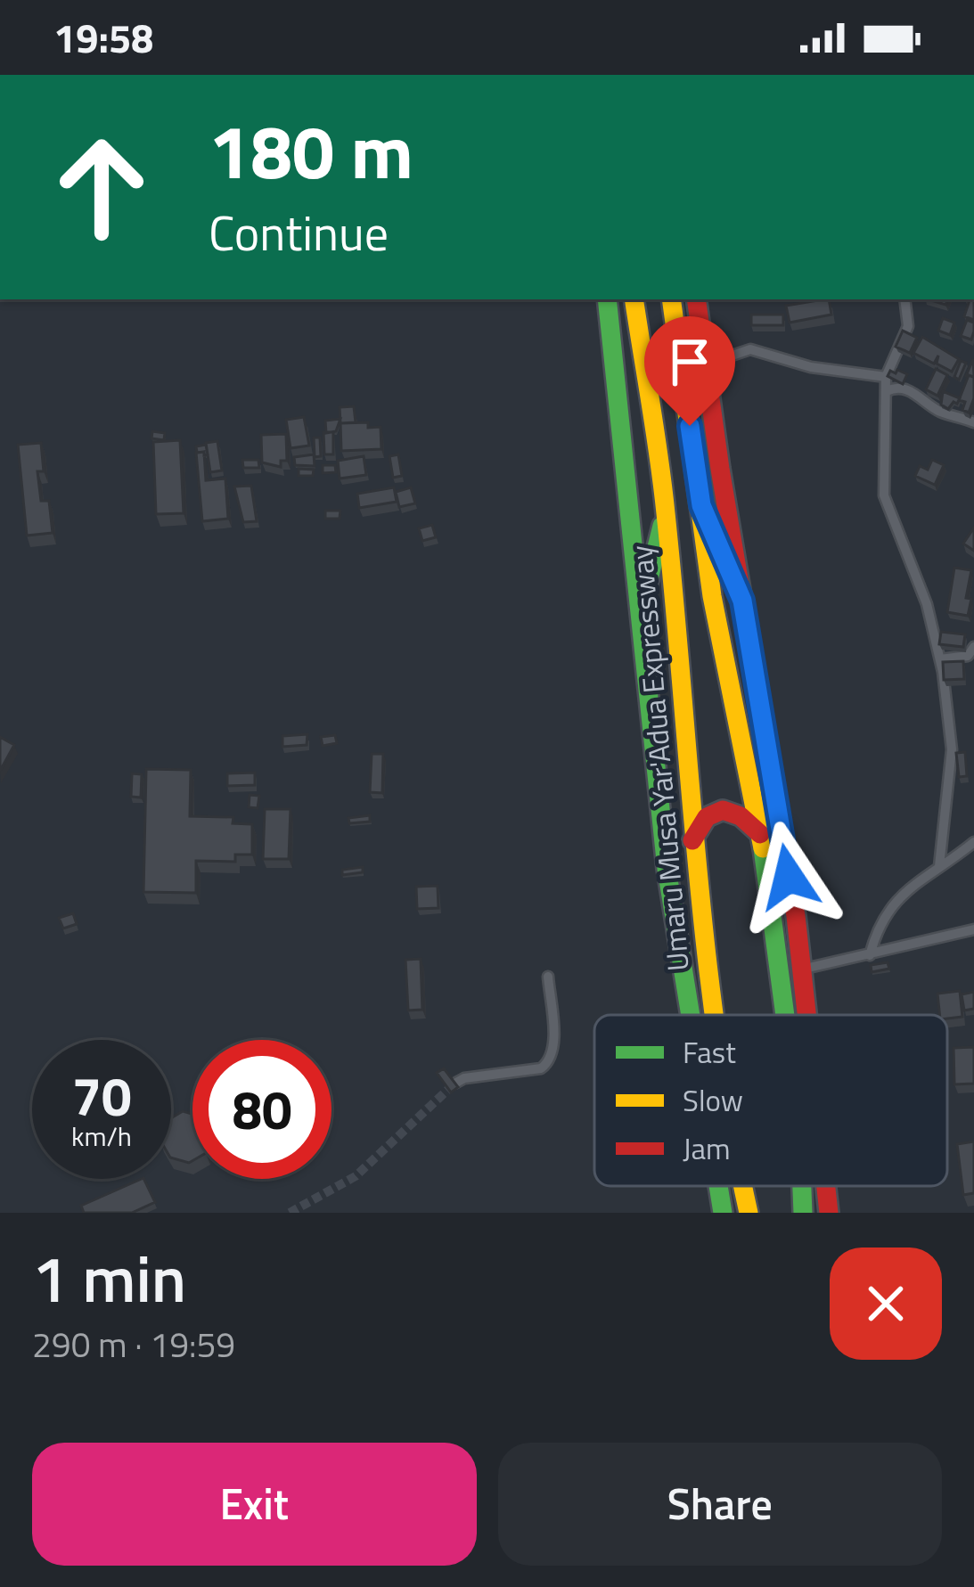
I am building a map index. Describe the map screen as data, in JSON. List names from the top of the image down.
{
  "streets": {
    "highway": ["Umaru Musa Yar'Adua Expressway"]
  },
  "legend": ["Fast", "Slow", "Jam"],
  "page": {
    "status": "19:58",
    "turn": ["180 m", "Continue"],
    "speed": "70 km/h",
    "limit": "80",
    "heading": ["1 min", "290 m · 19:59"],
    "buttons": ["Exit", "Share"]
  }
}
